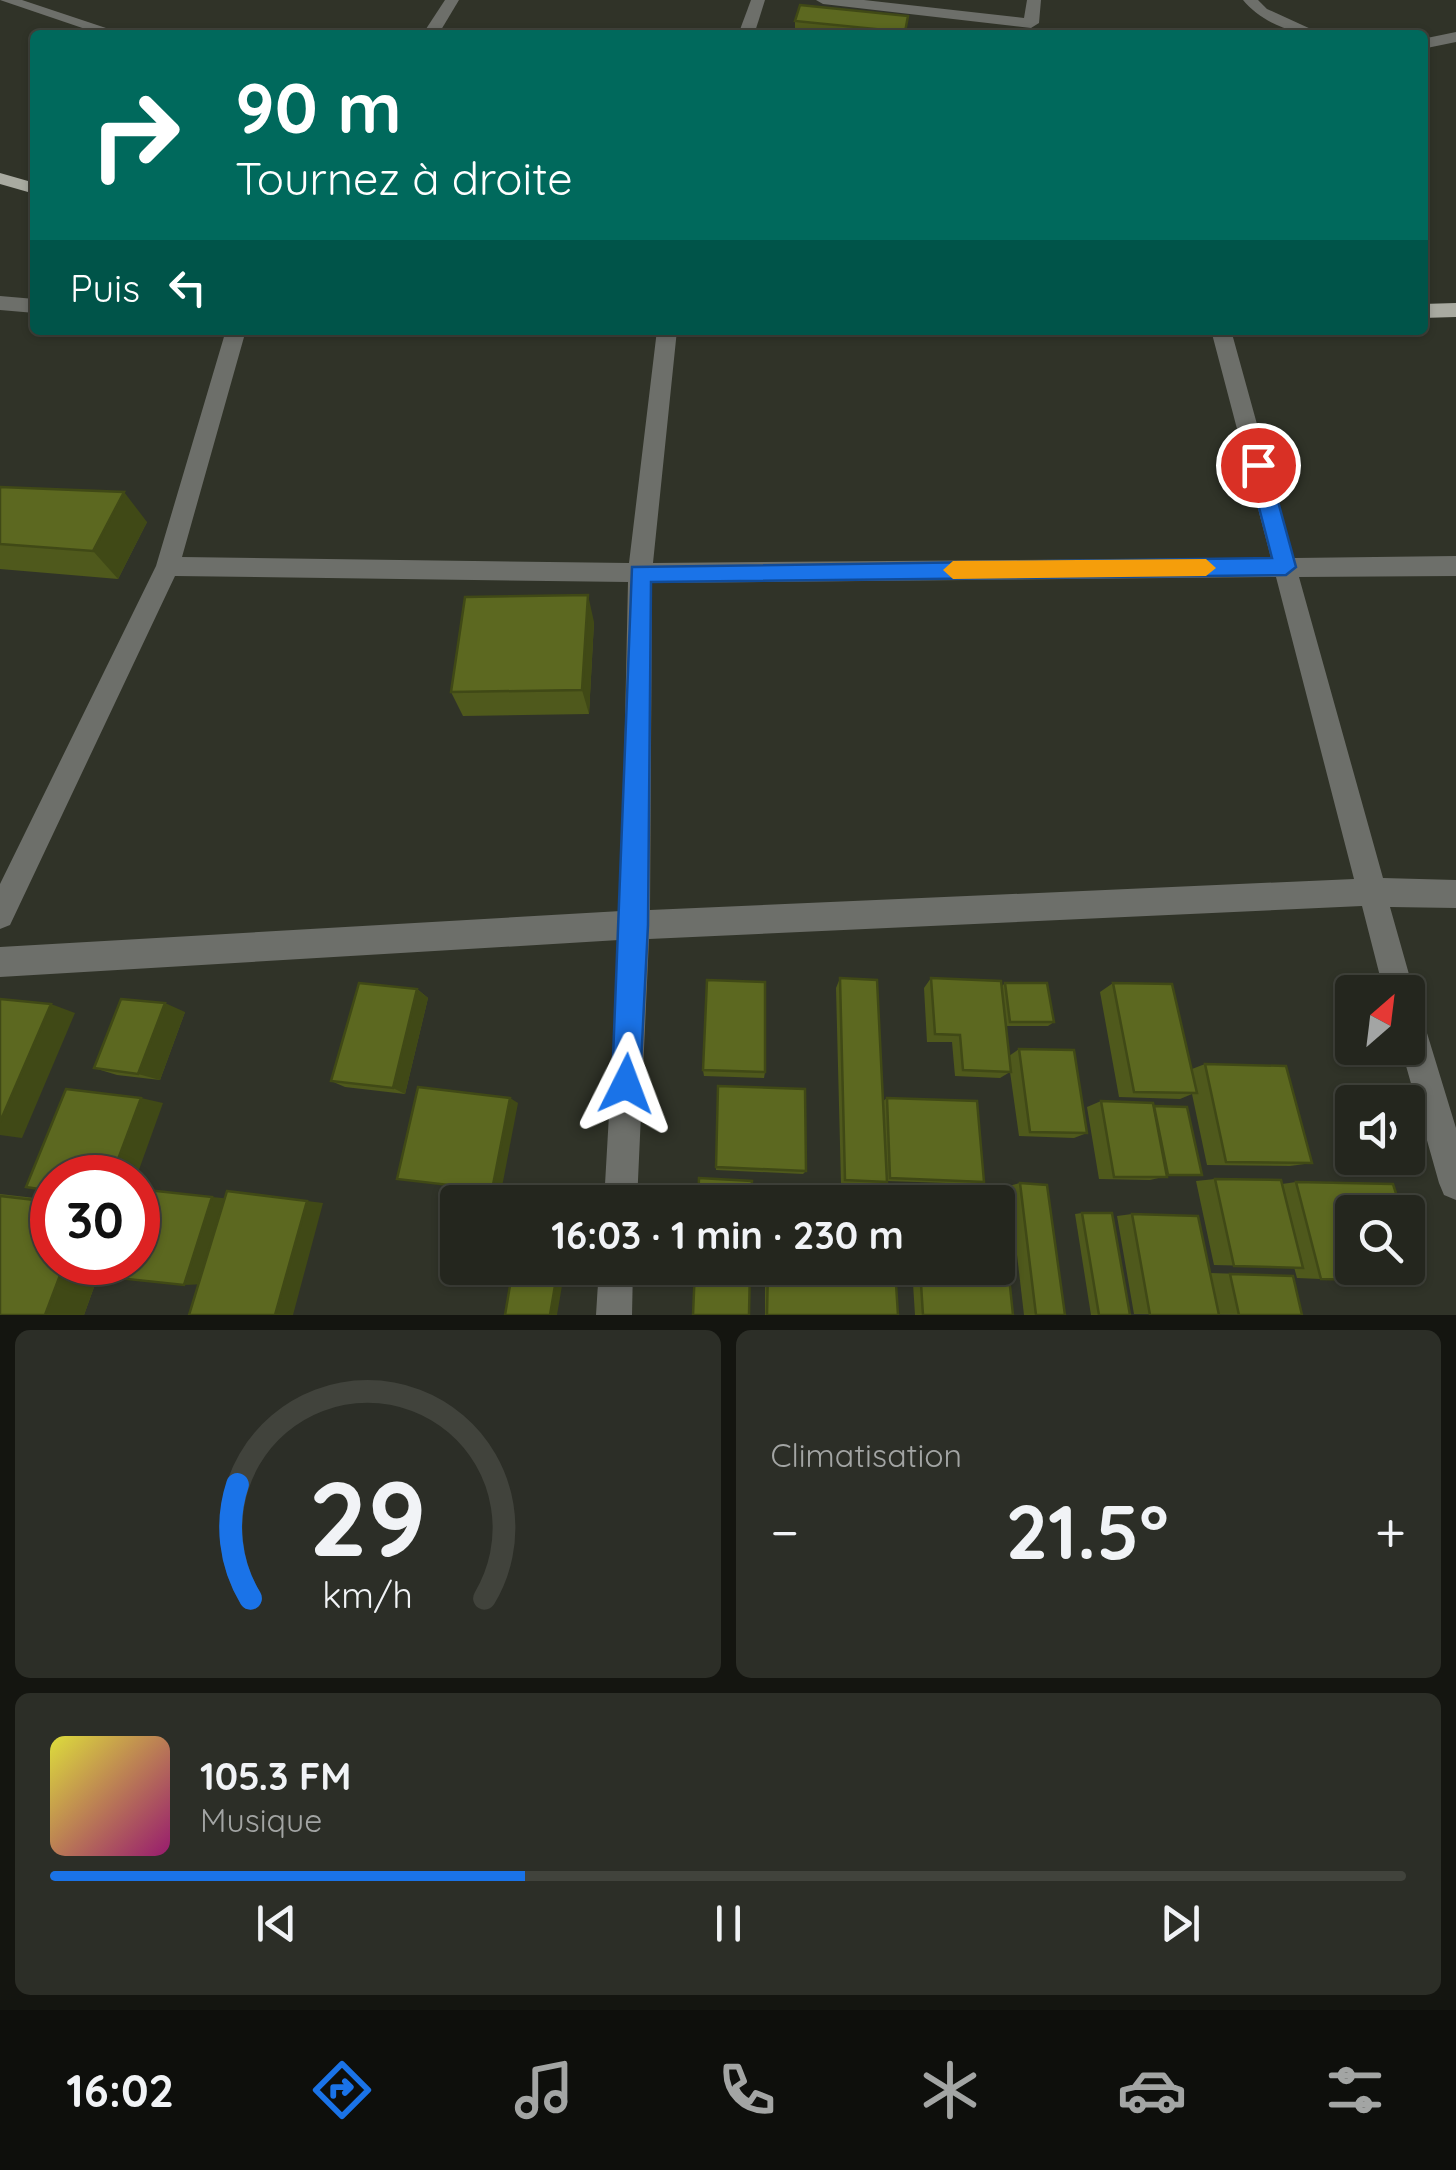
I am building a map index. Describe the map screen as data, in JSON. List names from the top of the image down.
{
  "north": "top right",
  "page": {
    "turn": ["90 m", "Tournez à droite"],
    "then": "Puis",
    "limit": "30",
    "trip": "16:03 · 1 min · 230 m",
    "tile": "Climatisation",
    "heat": ["−", "21.5°", "+"],
    "song": ["105.3 FM", "Musique"],
    "tabs": "16:02",
    "gauge": ["29", "km/h"]
  }
}
